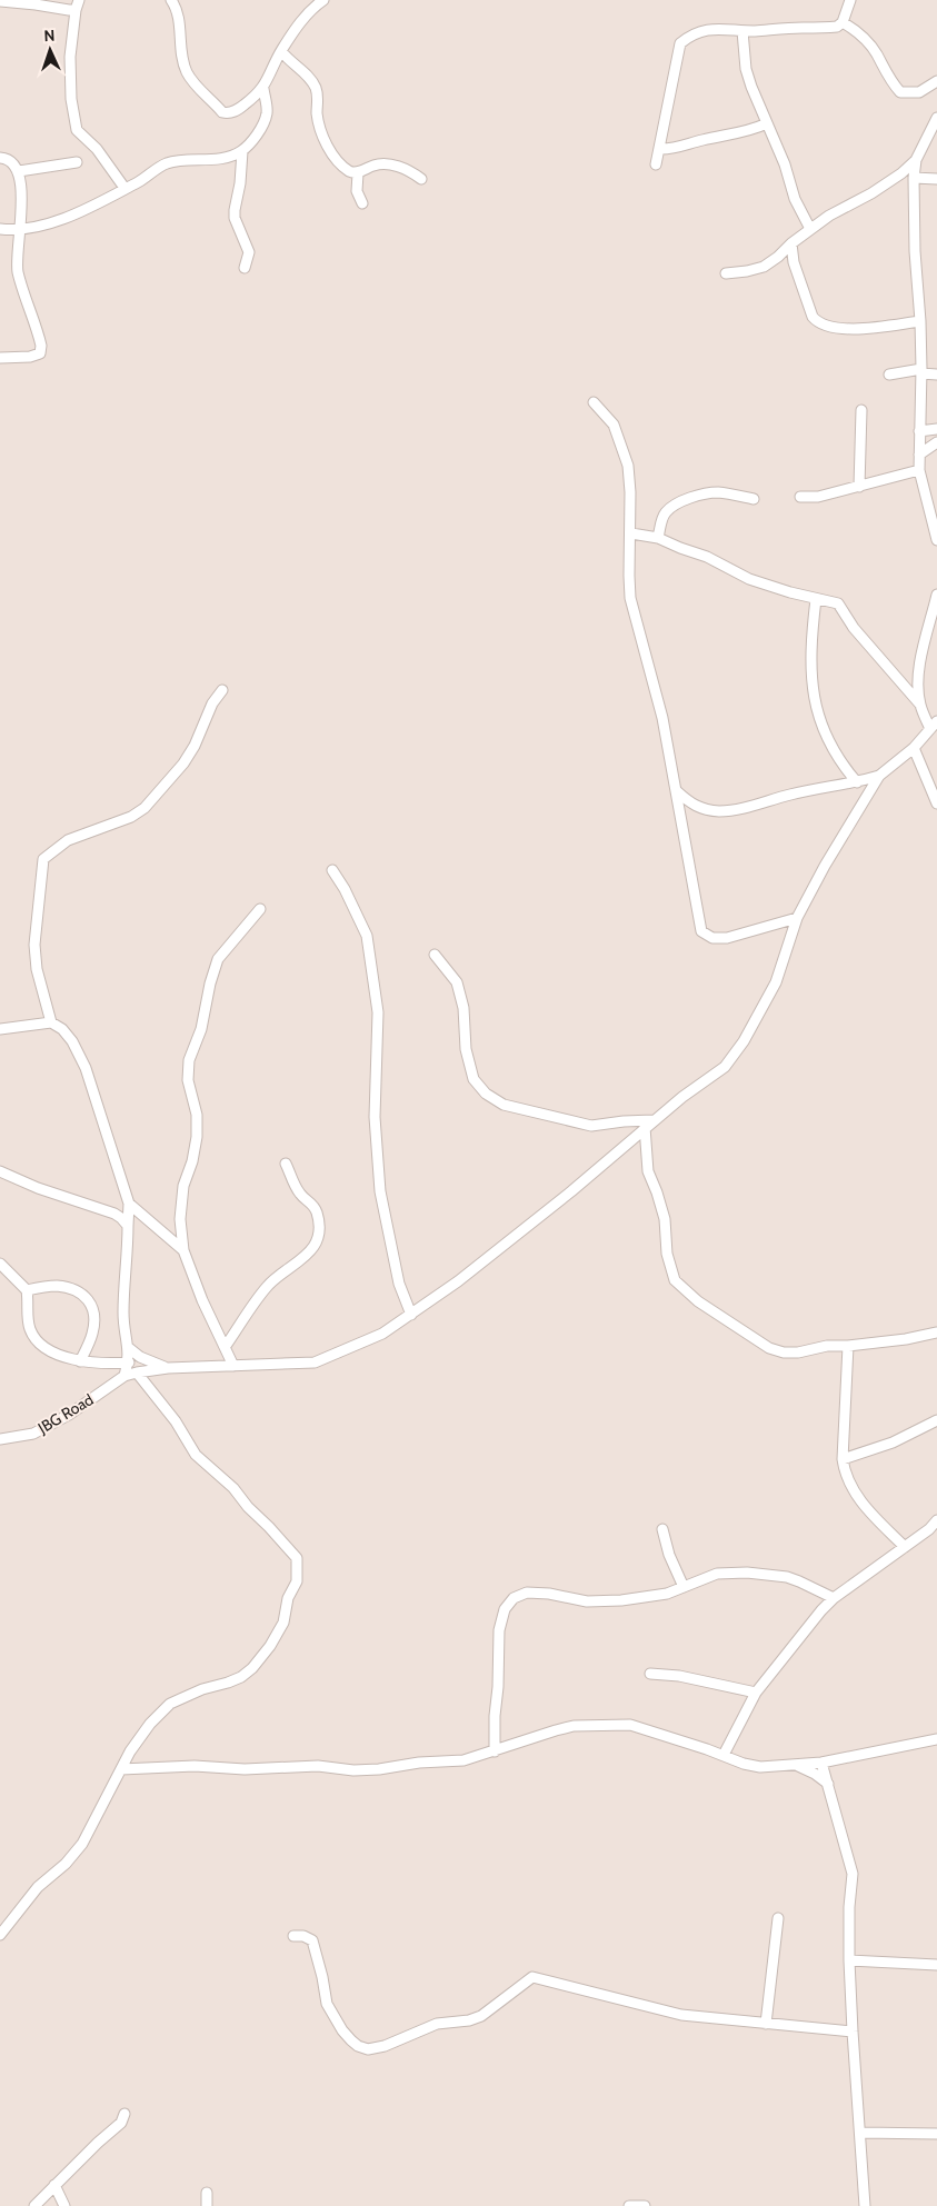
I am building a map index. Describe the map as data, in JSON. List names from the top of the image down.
{
  "streets": {
    "street": ["JBG Road"]
  },
  "north": "top"
}
